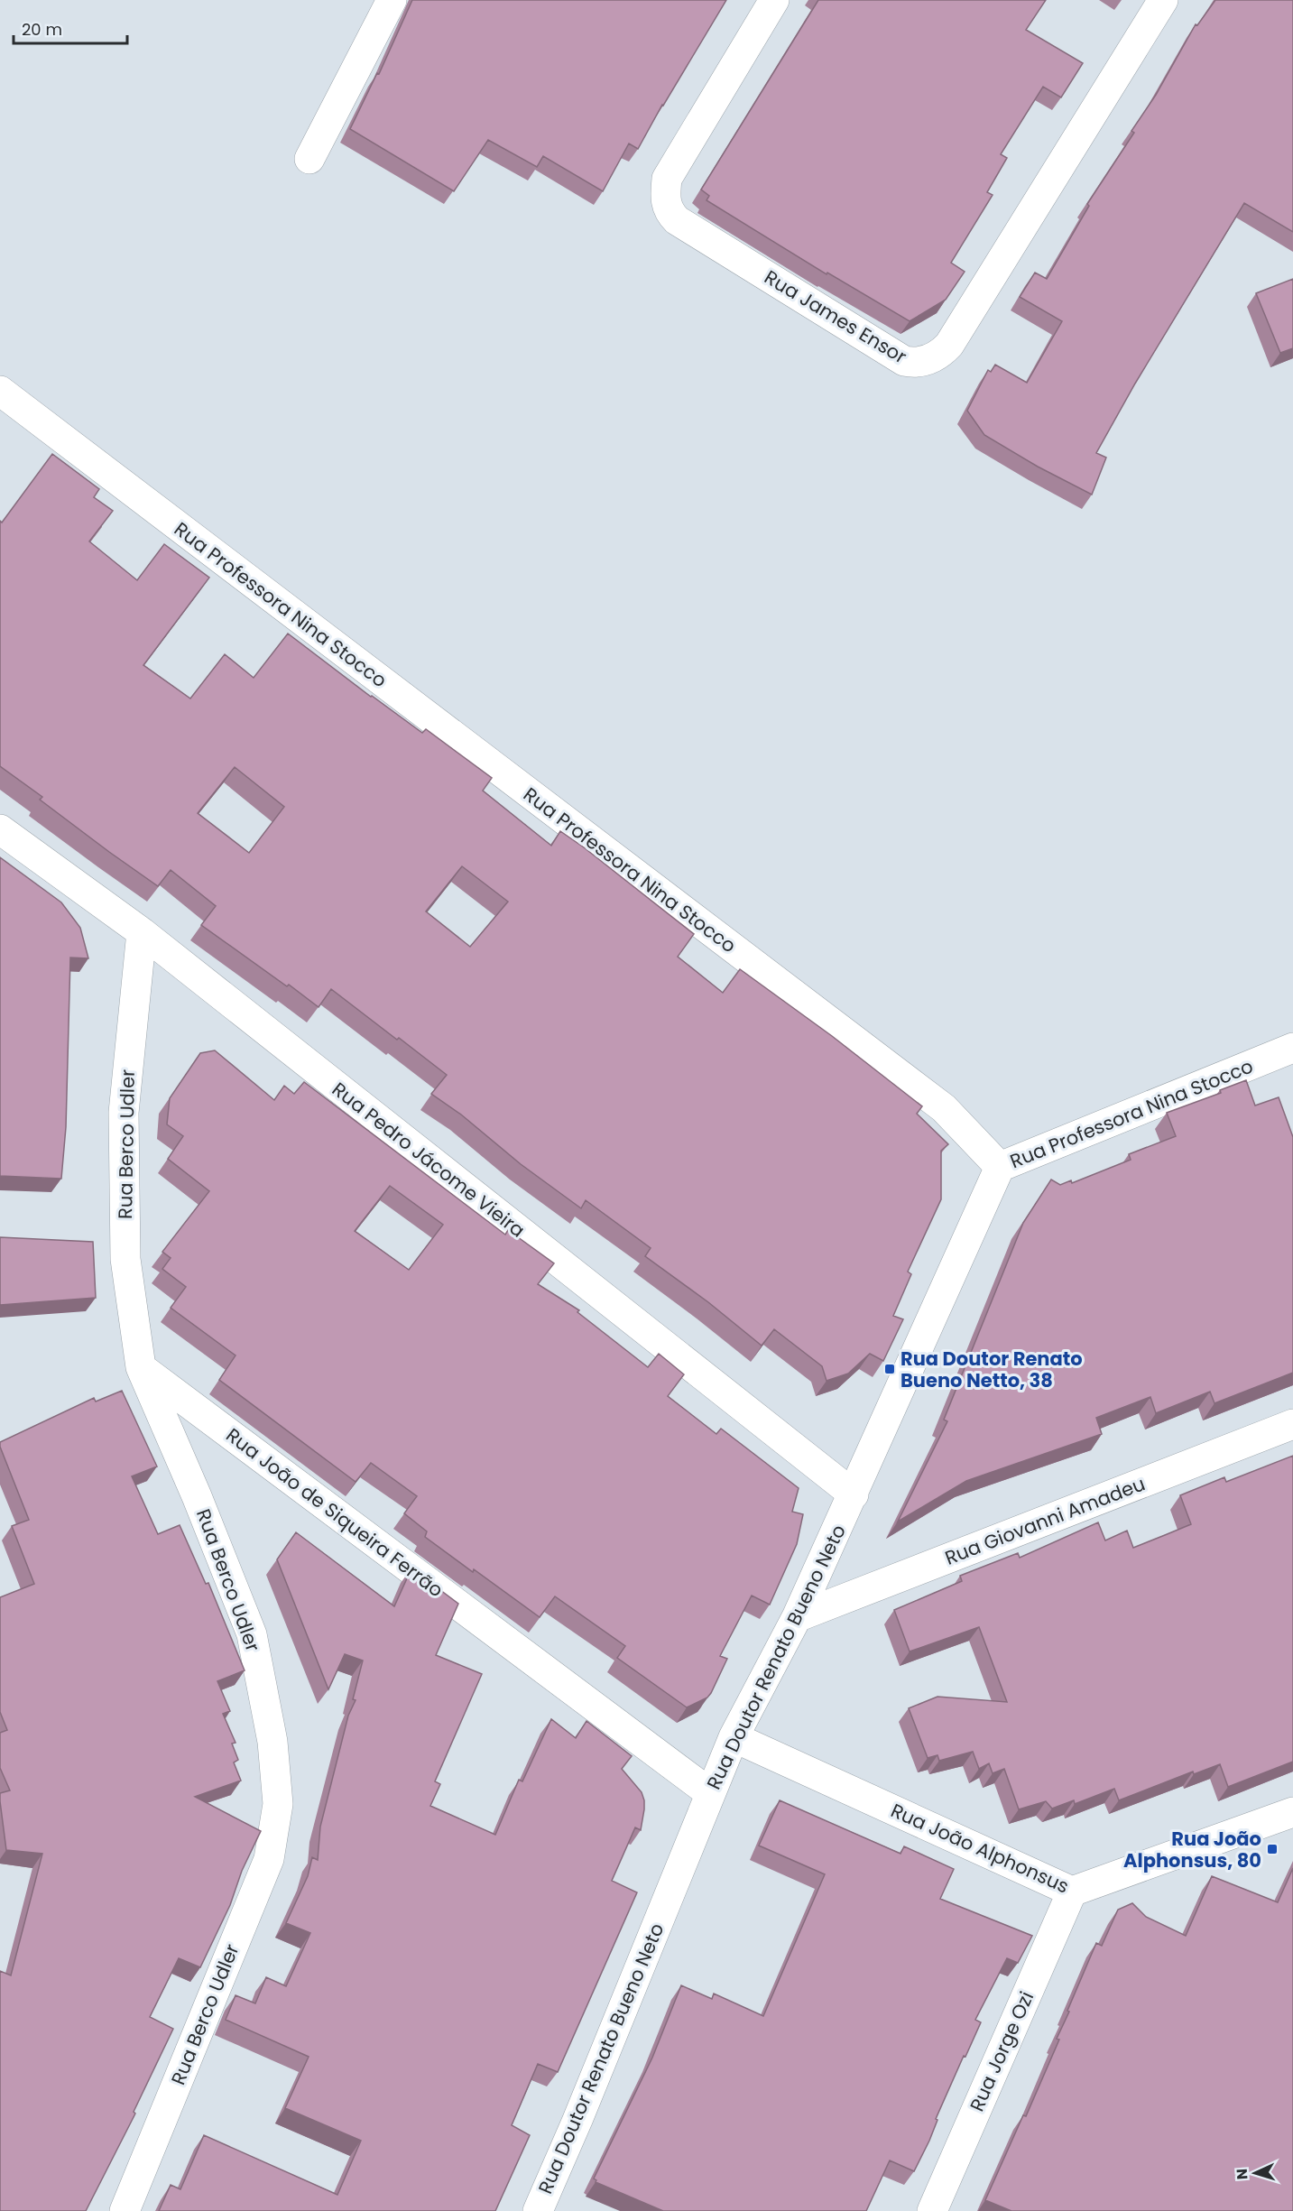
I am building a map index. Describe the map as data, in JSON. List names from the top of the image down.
{
  "streets": {
    "street": [
      "Rua James Ensor",
      "Rua Professora Nina Stocco",
      "Rua Berco Udler",
      "Rua Pedro Jácome Vieira",
      "Rua João de Siqueira Ferrão",
      "Rua Giovanni Amadeu",
      "Rua Doutor Renato Bueno Neto",
      "Rua João Alphonsus",
      "Rua Jorge Ozi"
    ]
  },
  "crossings": [
    ["Rua Professora Nina Stocco", "Rua Doutor Renato Bueno Neto"],
    ["Rua Berco Udler", "Rua Pedro Jácome Vieira"],
    ["Rua Berco Udler", "Rua João de Siqueira Ferrão"],
    ["Rua Pedro Jácome Vieira", "Rua Doutor Renato Bueno Neto"],
    ["Rua João de Siqueira Ferrão", "Rua Doutor Renato Bueno Neto"],
    ["Rua Giovanni Amadeu", "Rua Doutor Renato Bueno Neto"],
    ["Rua Doutor Renato Bueno Neto", "Rua João Alphonsus"],
    ["Rua João Alphonsus", "Rua Jorge Ozi"]
  ],
  "places": {
    "transit": ["Rua Doutor Renato Bueno Netto, 38", "Rua João Alphonsus, 80"]
  },
  "scale_bar": "20 m",
  "north": "left"
}
